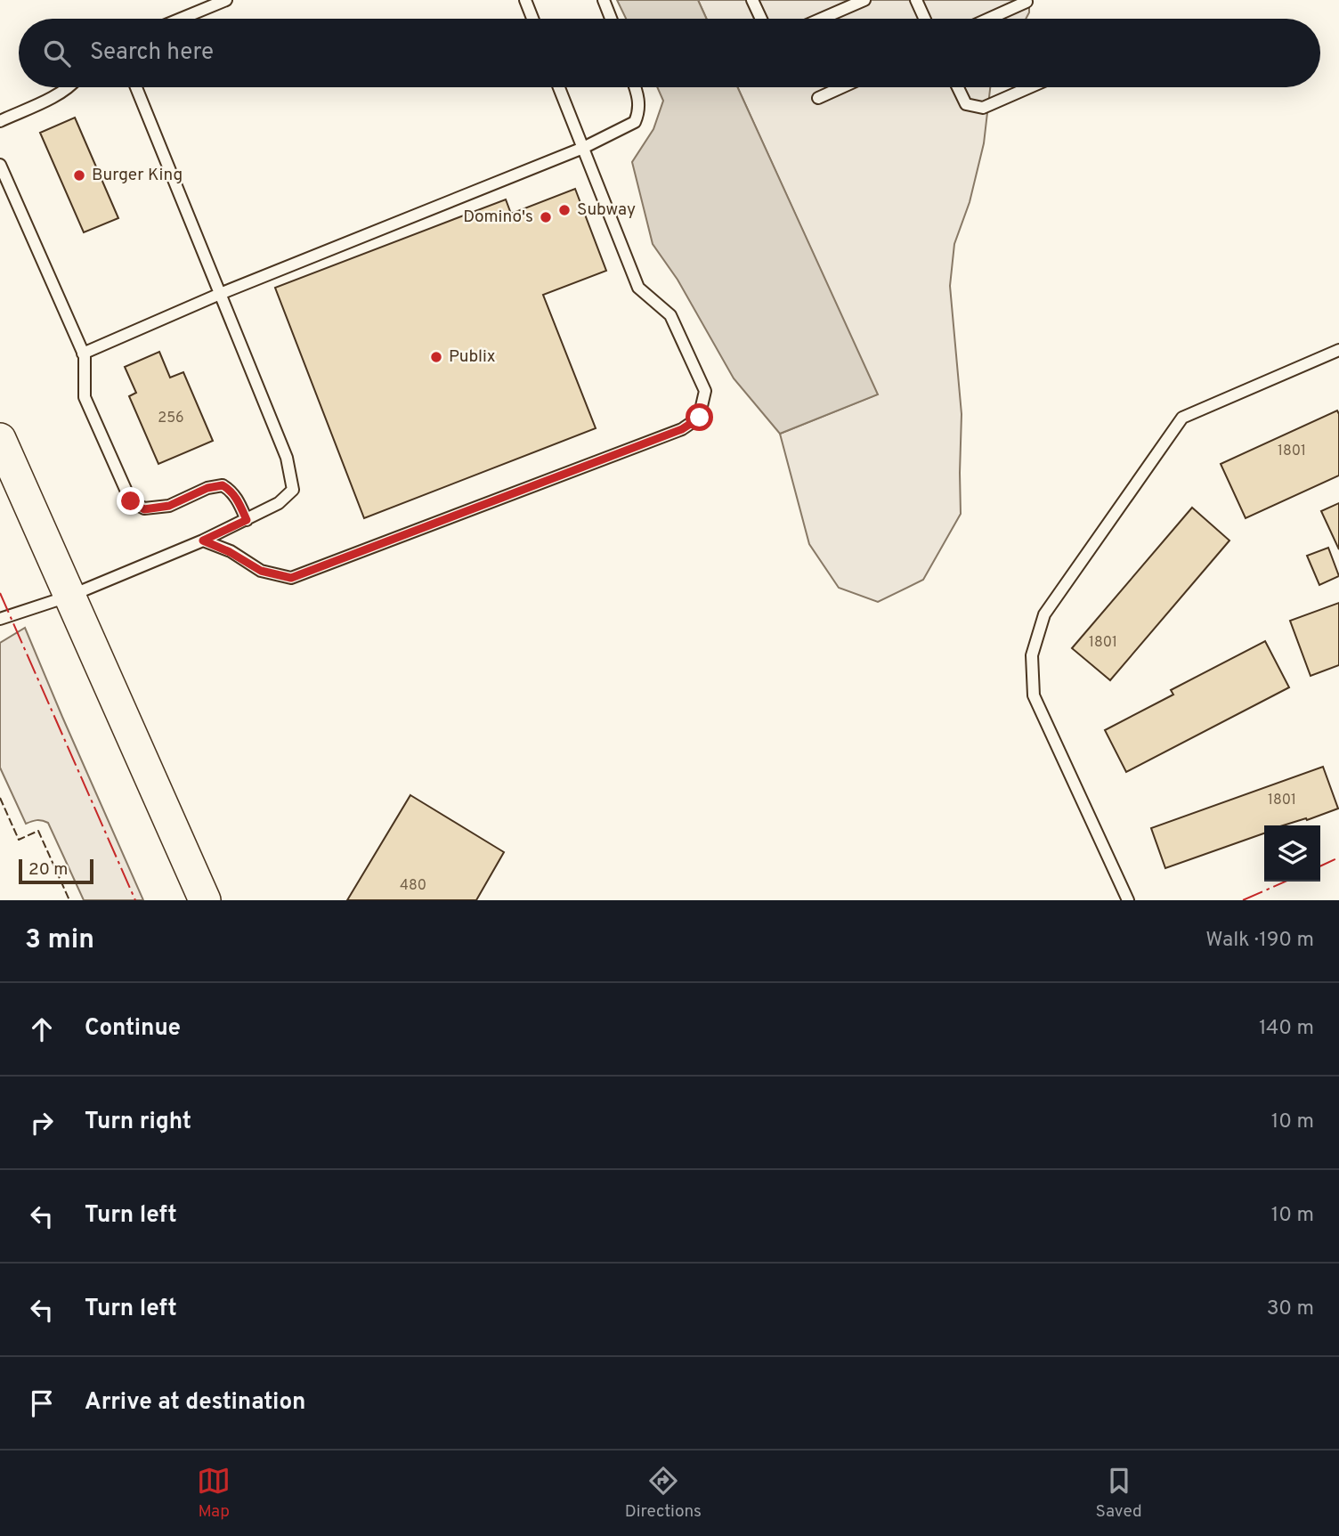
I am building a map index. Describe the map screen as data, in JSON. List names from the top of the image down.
{
  "places": [
    "Burger King",
    "Subway",
    "Domino's",
    "Publix"
  ],
  "house_numbers": [
    "256",
    "1801",
    "1801",
    "1801",
    "480"
  ],
  "scale_bar": "20 m",
  "page": {
    "search": "Search here",
    "scale": "20 m",
    "heading": ["3 min", "Walk · 190 m"],
    "list": [
      ["Continue", "140 m"],
      ["Turn right", "10 m"],
      ["Turn left", "10 m"],
      ["Turn left", "30 m"],
      "Arrive at destination"
    ],
    "nav": ["Map", "Directions", "Saved"]
  }
}
